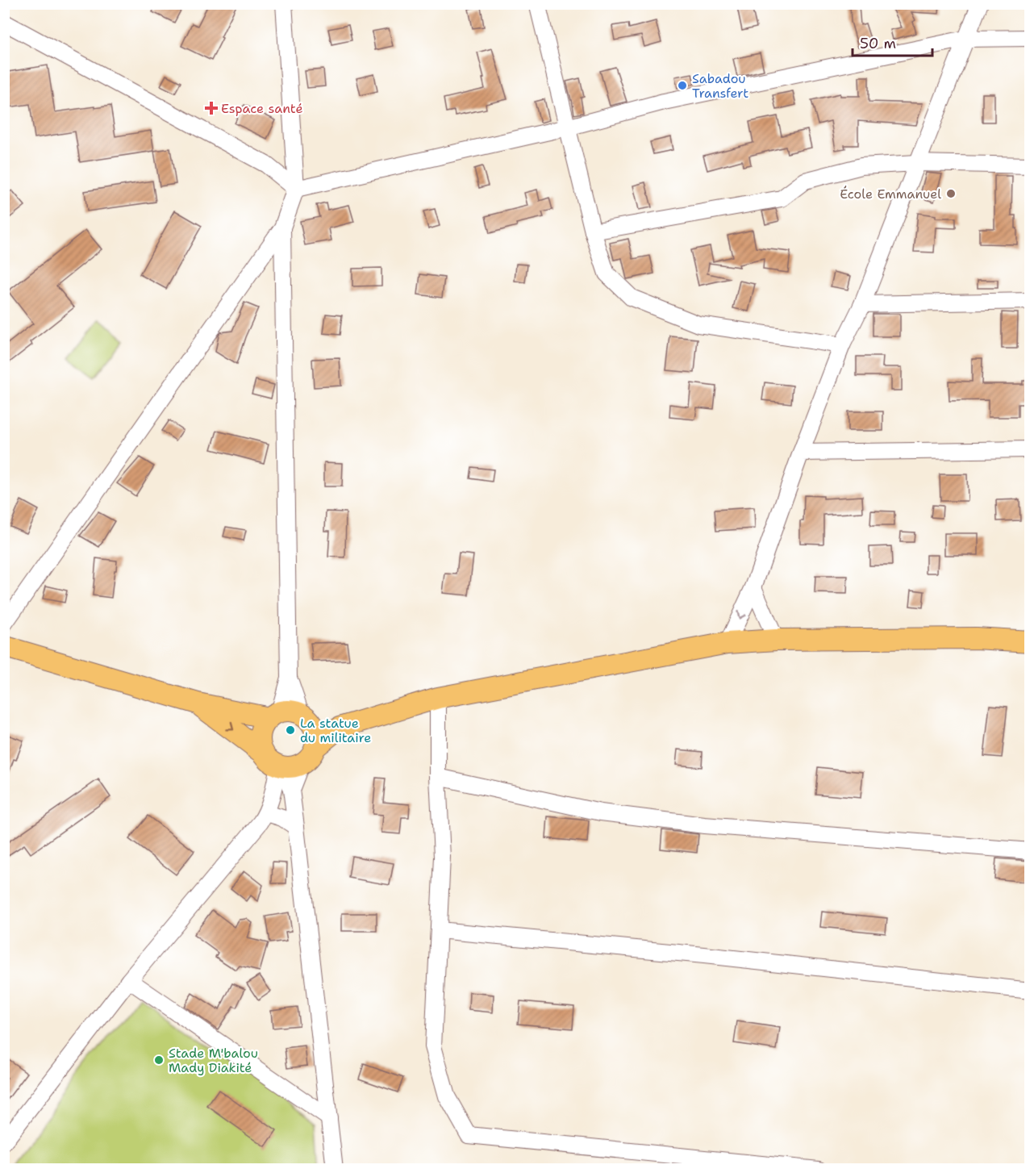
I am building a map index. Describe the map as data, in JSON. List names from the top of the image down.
{
  "places": {
    "other": [
      "Sabadou Transfert",
      "École Emmanuel",
      "La statue du militaire",
      "Stade M'balou Mady Diakité"
    ],
    "health": ["Espace santé"]
  },
  "scale_bar": "50 m"
}
